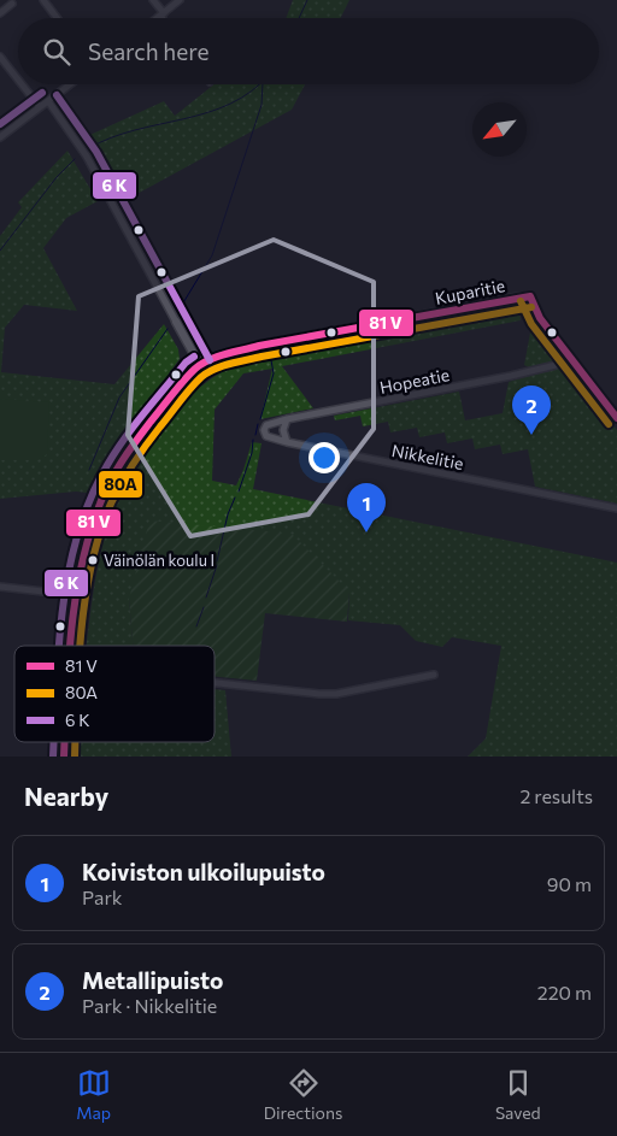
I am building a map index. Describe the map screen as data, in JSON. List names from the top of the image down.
{
  "streets": {
    "street": ["Kuparitie", "Hopeatie", "Nikkelitie"]
  },
  "crossings": [
    ["Kuparitie", "Hopeatie"],
    ["Hopeatie", "Nikkelitie"]
  ],
  "places": ["Väinölän koulu I"],
  "lines": ["transit line 80A"],
  "legend": ["81 V", "80A", "6 K"],
  "north": "bottom left",
  "page": {
    "search": "Search here",
    "pins": ["2", "1"],
    "heading": ["Nearby", "2 results"],
    "list": [
      {
        "mark": "1",
        "name": "Koiviston ulkoilupuisto",
        "note": "Park",
        "value": "90 m"
      },
      {
        "mark": "2",
        "name": "Metallipuisto",
        "note": "Park · Nikkelitie",
        "value": "220 m"
      }
    ],
    "nav": ["Map", "Directions", "Saved"]
  }
}
